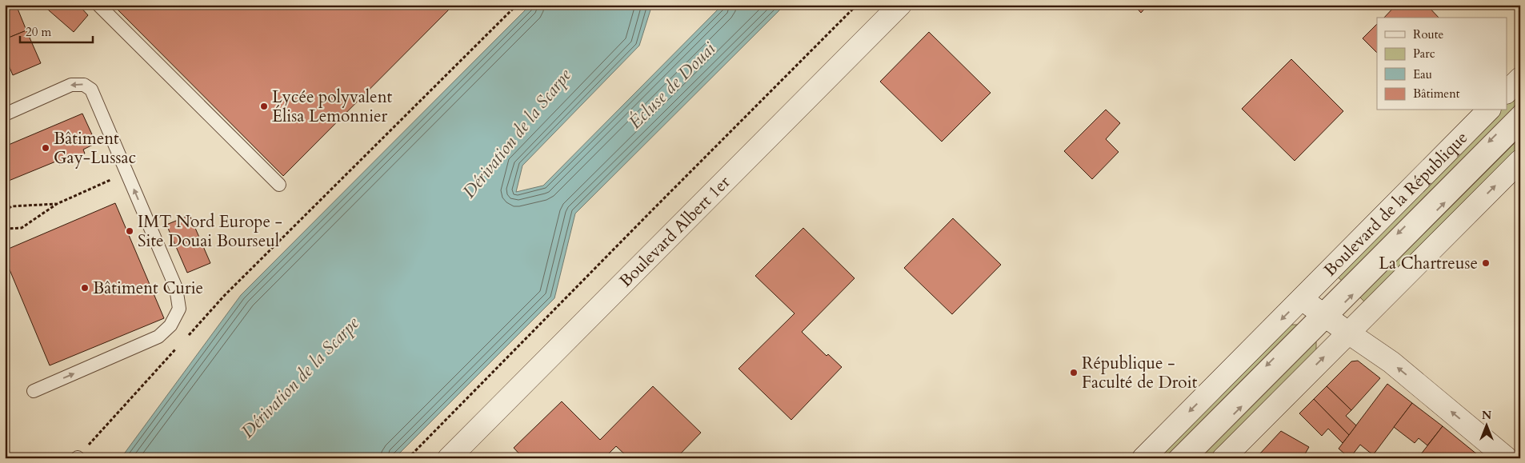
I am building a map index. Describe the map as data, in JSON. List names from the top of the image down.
{
  "streets": {
    "main road": ["Boulevard de la République", "Boulevard Albert 1er"]
  },
  "water": ["Écluse de Douai", "Dérivation de la Scarpe"],
  "places": [
    "Lycée polyvalent Élisa Lemonnier",
    "Bâtiment Gay-Lussac",
    "IMT Nord Europe - Site Douai Bourseul",
    "La Chartreuse",
    "Bâtiment Curie",
    "République - Faculté de Droit"
  ],
  "legend": [
    "Route",
    "Parc",
    "Eau",
    "Bâtiment"
  ],
  "scale_bar": "20 m",
  "north": "top"
}
